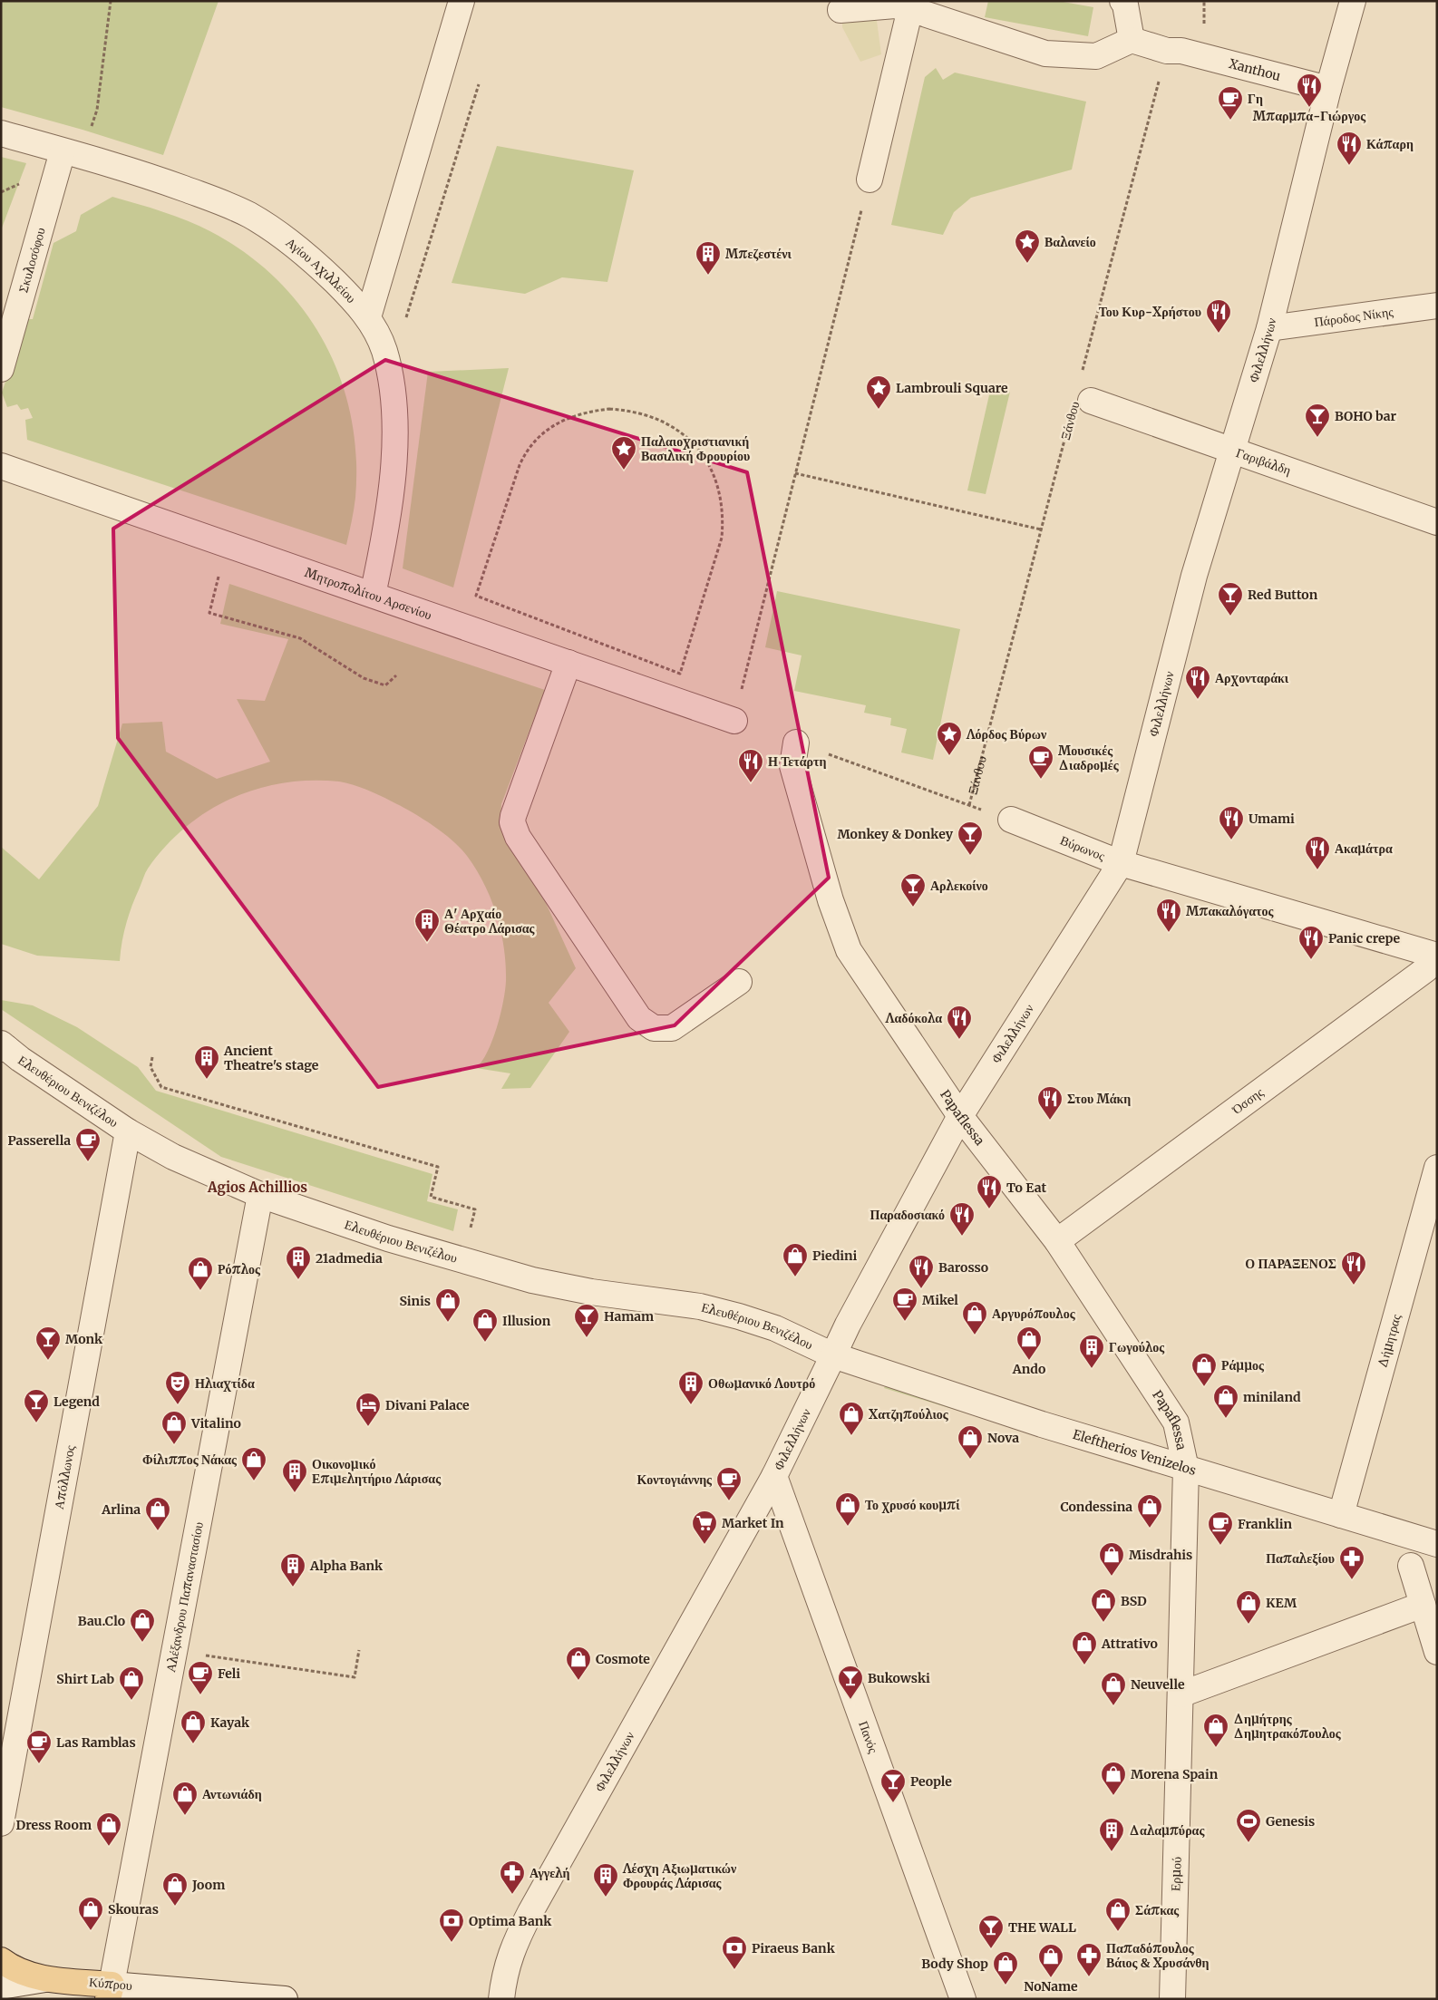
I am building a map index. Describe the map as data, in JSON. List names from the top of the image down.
{
  "streets": {
    "main road": ["Κύπρου"],
    "street": [
      "Xanthou",
      "Σκυλοσόφου",
      "Αγίου Αχιλλείου",
      "Πάροδος Νίκης",
      "Φιλελλήνων",
      "Γαριβάλδη",
      "Μητροπολίτου Αρσενίου",
      "Βύρωνος",
      "Ελευθέριου Βενιζέλου",
      "Όσσης",
      "Papaflessa",
      "Δήμητρας",
      "Eleftherios Venizelos",
      "Απόλλωνος",
      "Αλέξανδρου Παπαναστασίου",
      "Πανός",
      "Ερμού"
    ],
    "path": ["Ξάνθου"]
  },
  "crossings": [
    ["Xanthou", "Φιλελλήνων"],
    ["Σκυλοσόφου", "Αγίου Αχιλλείου"],
    ["Αγίου Αχιλλείου", "Μητροπολίτου Αρσενίου"],
    ["Πάροδος Νίκης", "Φιλελλήνων"],
    ["Φιλελλήνων", "Γαριβάλδη"],
    ["Φιλελλήνων", "Βύρωνος"],
    ["Φιλελλήνων", "Ελευθέριου Βενιζέλου"],
    ["Φιλελλήνων", "Papaflessa"],
    ["Φιλελλήνων", "Eleftherios Venizelos"],
    ["Φιλελλήνων", "Πανός"],
    ["Βύρωνος", "Όσσης"],
    ["Ελευθέριου Βενιζέλου", "Eleftherios Venizelos"],
    ["Ελευθέριου Βενιζέλου", "Απόλλωνος"],
    ["Ελευθέριου Βενιζέλου", "Αλέξανδρου Παπαναστασίου"],
    ["Όσσης", "Papaflessa"],
    ["Papaflessa", "Eleftherios Venizelos"],
    ["Papaflessa", "Ερμού"],
    ["Δήμητρας", "Eleftherios Venizelos"],
    ["Eleftherios Venizelos", "Ερμού"],
    ["Αλέξανδρου Παπαναστασίου", "Κύπρου"]
  ],
  "districts": ["Agios Achillios"],
  "places": {
    "restaurant": [
      "Μπαρμπα-Γιώργος",
      "Κάπαρη",
      "Του Κυρ-Χρήστου",
      "Αρχονταράκι",
      "Η Τετάρτη",
      "Umami",
      "Ακαμάτρα",
      "Μπακαλόγατος",
      "Panic crepe",
      "Λαδόκολα",
      "Στου Μάκη",
      "To Eat",
      "Παραδοσιακό",
      "Ο ΠΑΡΑΞΕΝΟΣ",
      "Barosso"
    ],
    "cafe": [
      "Γη",
      "Μουσικές Διαδρομές",
      "Passerella",
      "Mikel",
      "Κοντογιάννης",
      "Franklin",
      "Feli",
      "Las Ramblas"
    ],
    "place": [
      "Βαλανείο",
      "Lambrouli Square",
      "Παλαιοχριστιανική Βασιλική Φρουρίου",
      "Λόρδος Βύρων"
    ],
    "building": [
      "Μπεζεστένι",
      "Α' Αρχαίο Θέατρο Λάρισας",
      "Ancient Theatre's stage",
      "21admedia",
      "Γωγούλος",
      "Οθωμανικό Λουτρό",
      "Οικονομικό Επιμελητήριο Λάρισας",
      "Alpha Bank",
      "Δαλαμπύρας",
      "Λέσχη Αξιωματικών Φρουράς Λάρισας"
    ],
    "bar": [
      "BOHO bar",
      "Red Button",
      "Monkey & Donkey",
      "Αρλεκοίνο",
      "Hamam",
      "Monk",
      "Legend",
      "Bukowski",
      "People",
      "THE WALL"
    ],
    "shop": [
      "Piedini",
      "Ρόπλος",
      "Sinis",
      "Αργυρόπουλος",
      "Illusion",
      "Ando",
      "Ράμμος",
      "miniland",
      "Χατζηπούλιος",
      "Vitalino",
      "Nova",
      "Φίλιππος Νάκας",
      "Το χρυσό κουμπί",
      "Condessina",
      "Arlina",
      "Misdrahis",
      "BSD",
      "KEM",
      "Bau.Clo",
      "Attrativo",
      "Cosmote",
      "Shirt Lab",
      "Neuvelle",
      "Kayak",
      "Δημήτρης Δημητρακόπουλος",
      "Morena Spain",
      "Αντωνιάδη",
      "Dress Room",
      "Joom",
      "Skouras",
      "Σάπκας",
      "NoName",
      "Body Shop"
    ],
    "theatre": ["Ηλιαχτίδα"],
    "hotel": ["Divani Palace"],
    "supermarket": ["Market In"],
    "pharmacy": ["Παπαλεξίου", "Αγγελή", "Παπαδόπουλος Βάιος & Χρυσάνθη"],
    "sports": ["Genesis"],
    "bank": ["Optima Bank", "Piraeus Bank"]
  }
}
